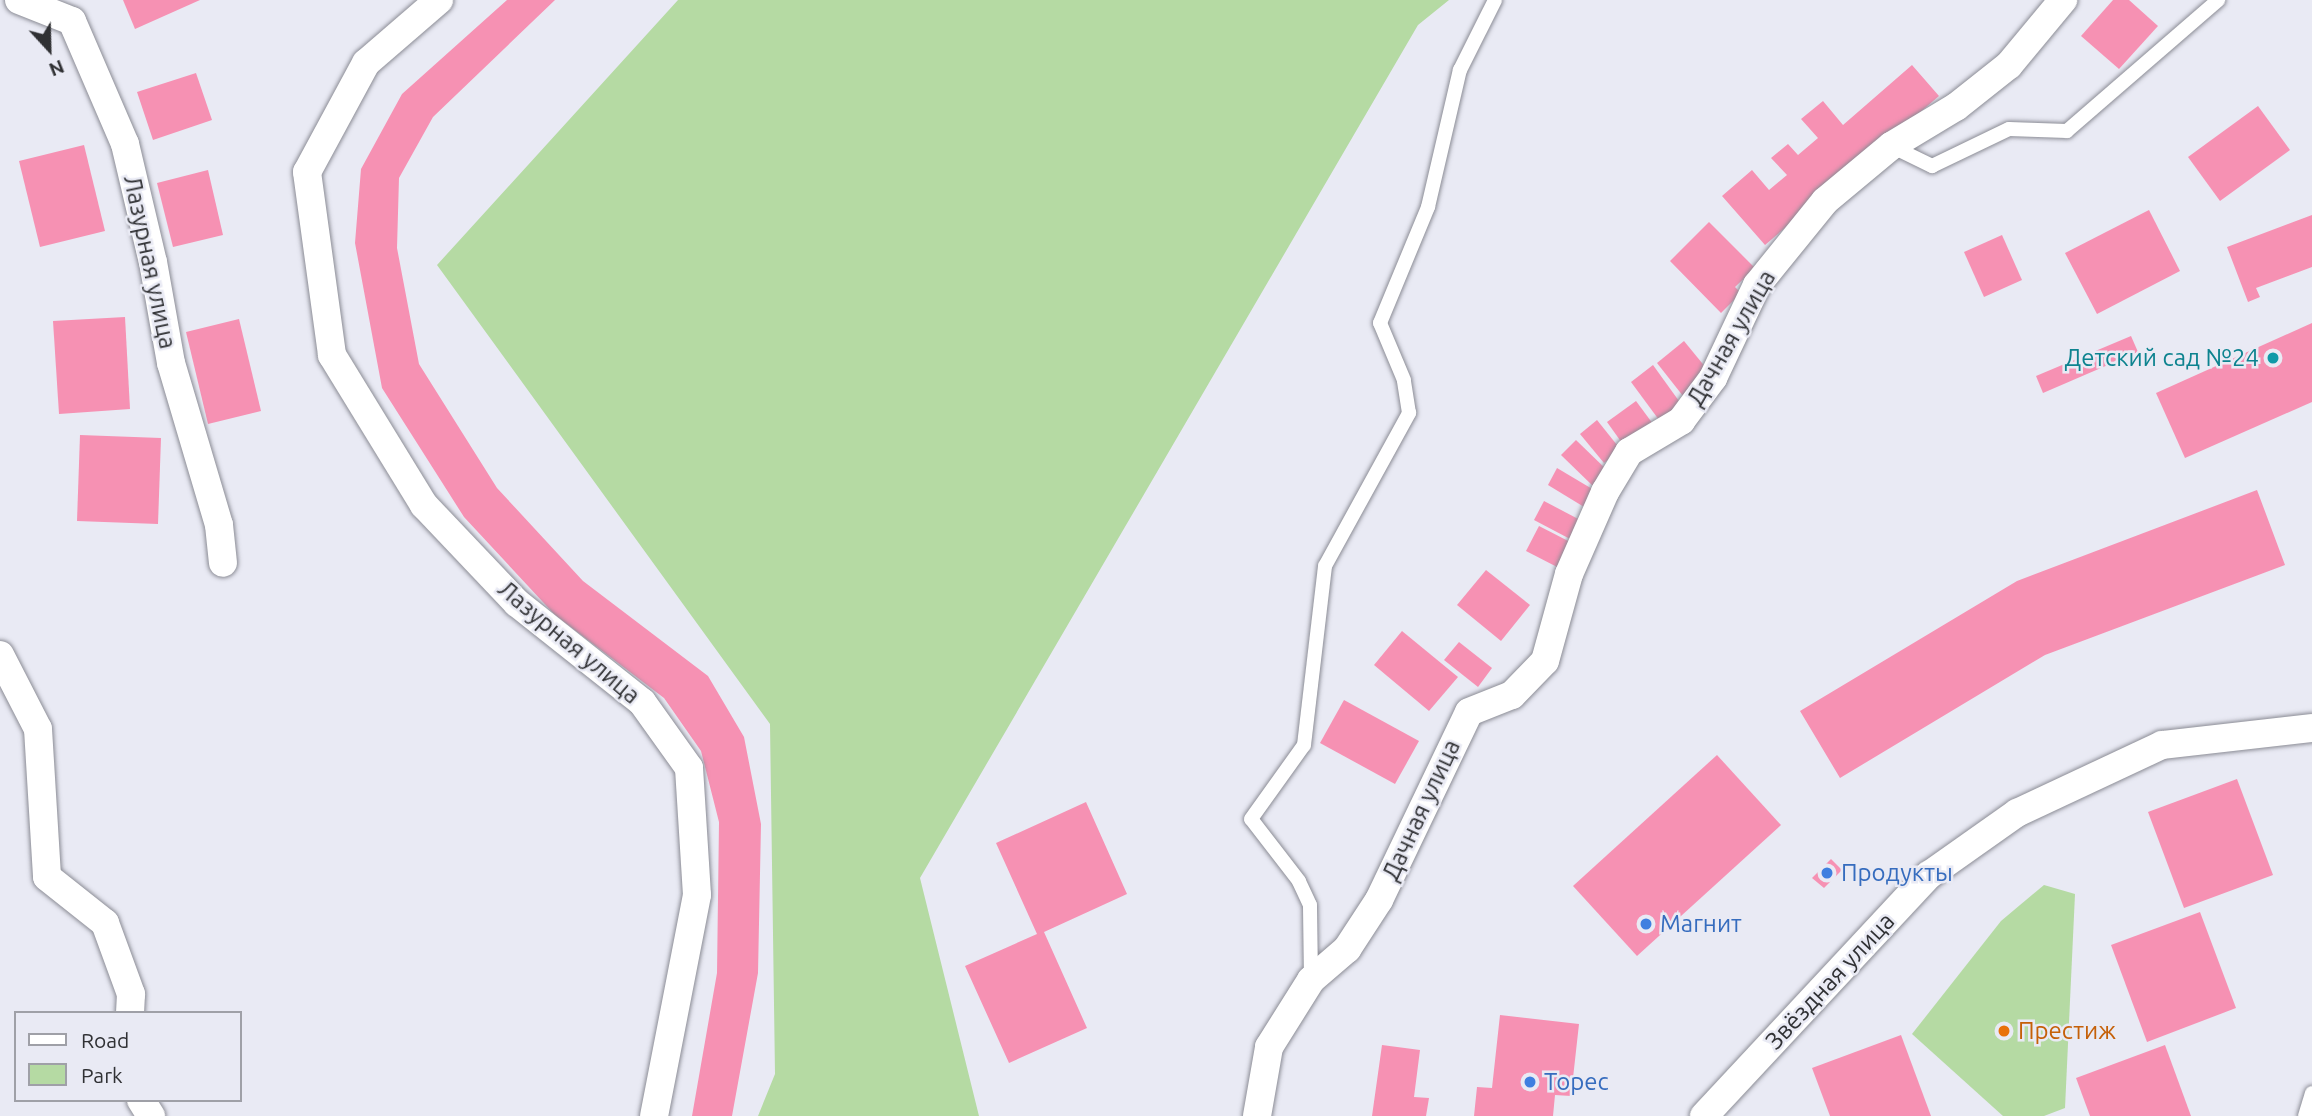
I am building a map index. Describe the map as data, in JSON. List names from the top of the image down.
{
  "streets": {
    "street": ["Лазурная улица", "Дачная улица", "Звёздная улица"]
  },
  "places": [
    "Детский сад №24",
    "Продукты",
    "Магнит",
    "Престиж",
    "Торес"
  ],
  "legend": ["Road", "Park"],
  "north": "bottom"
}
